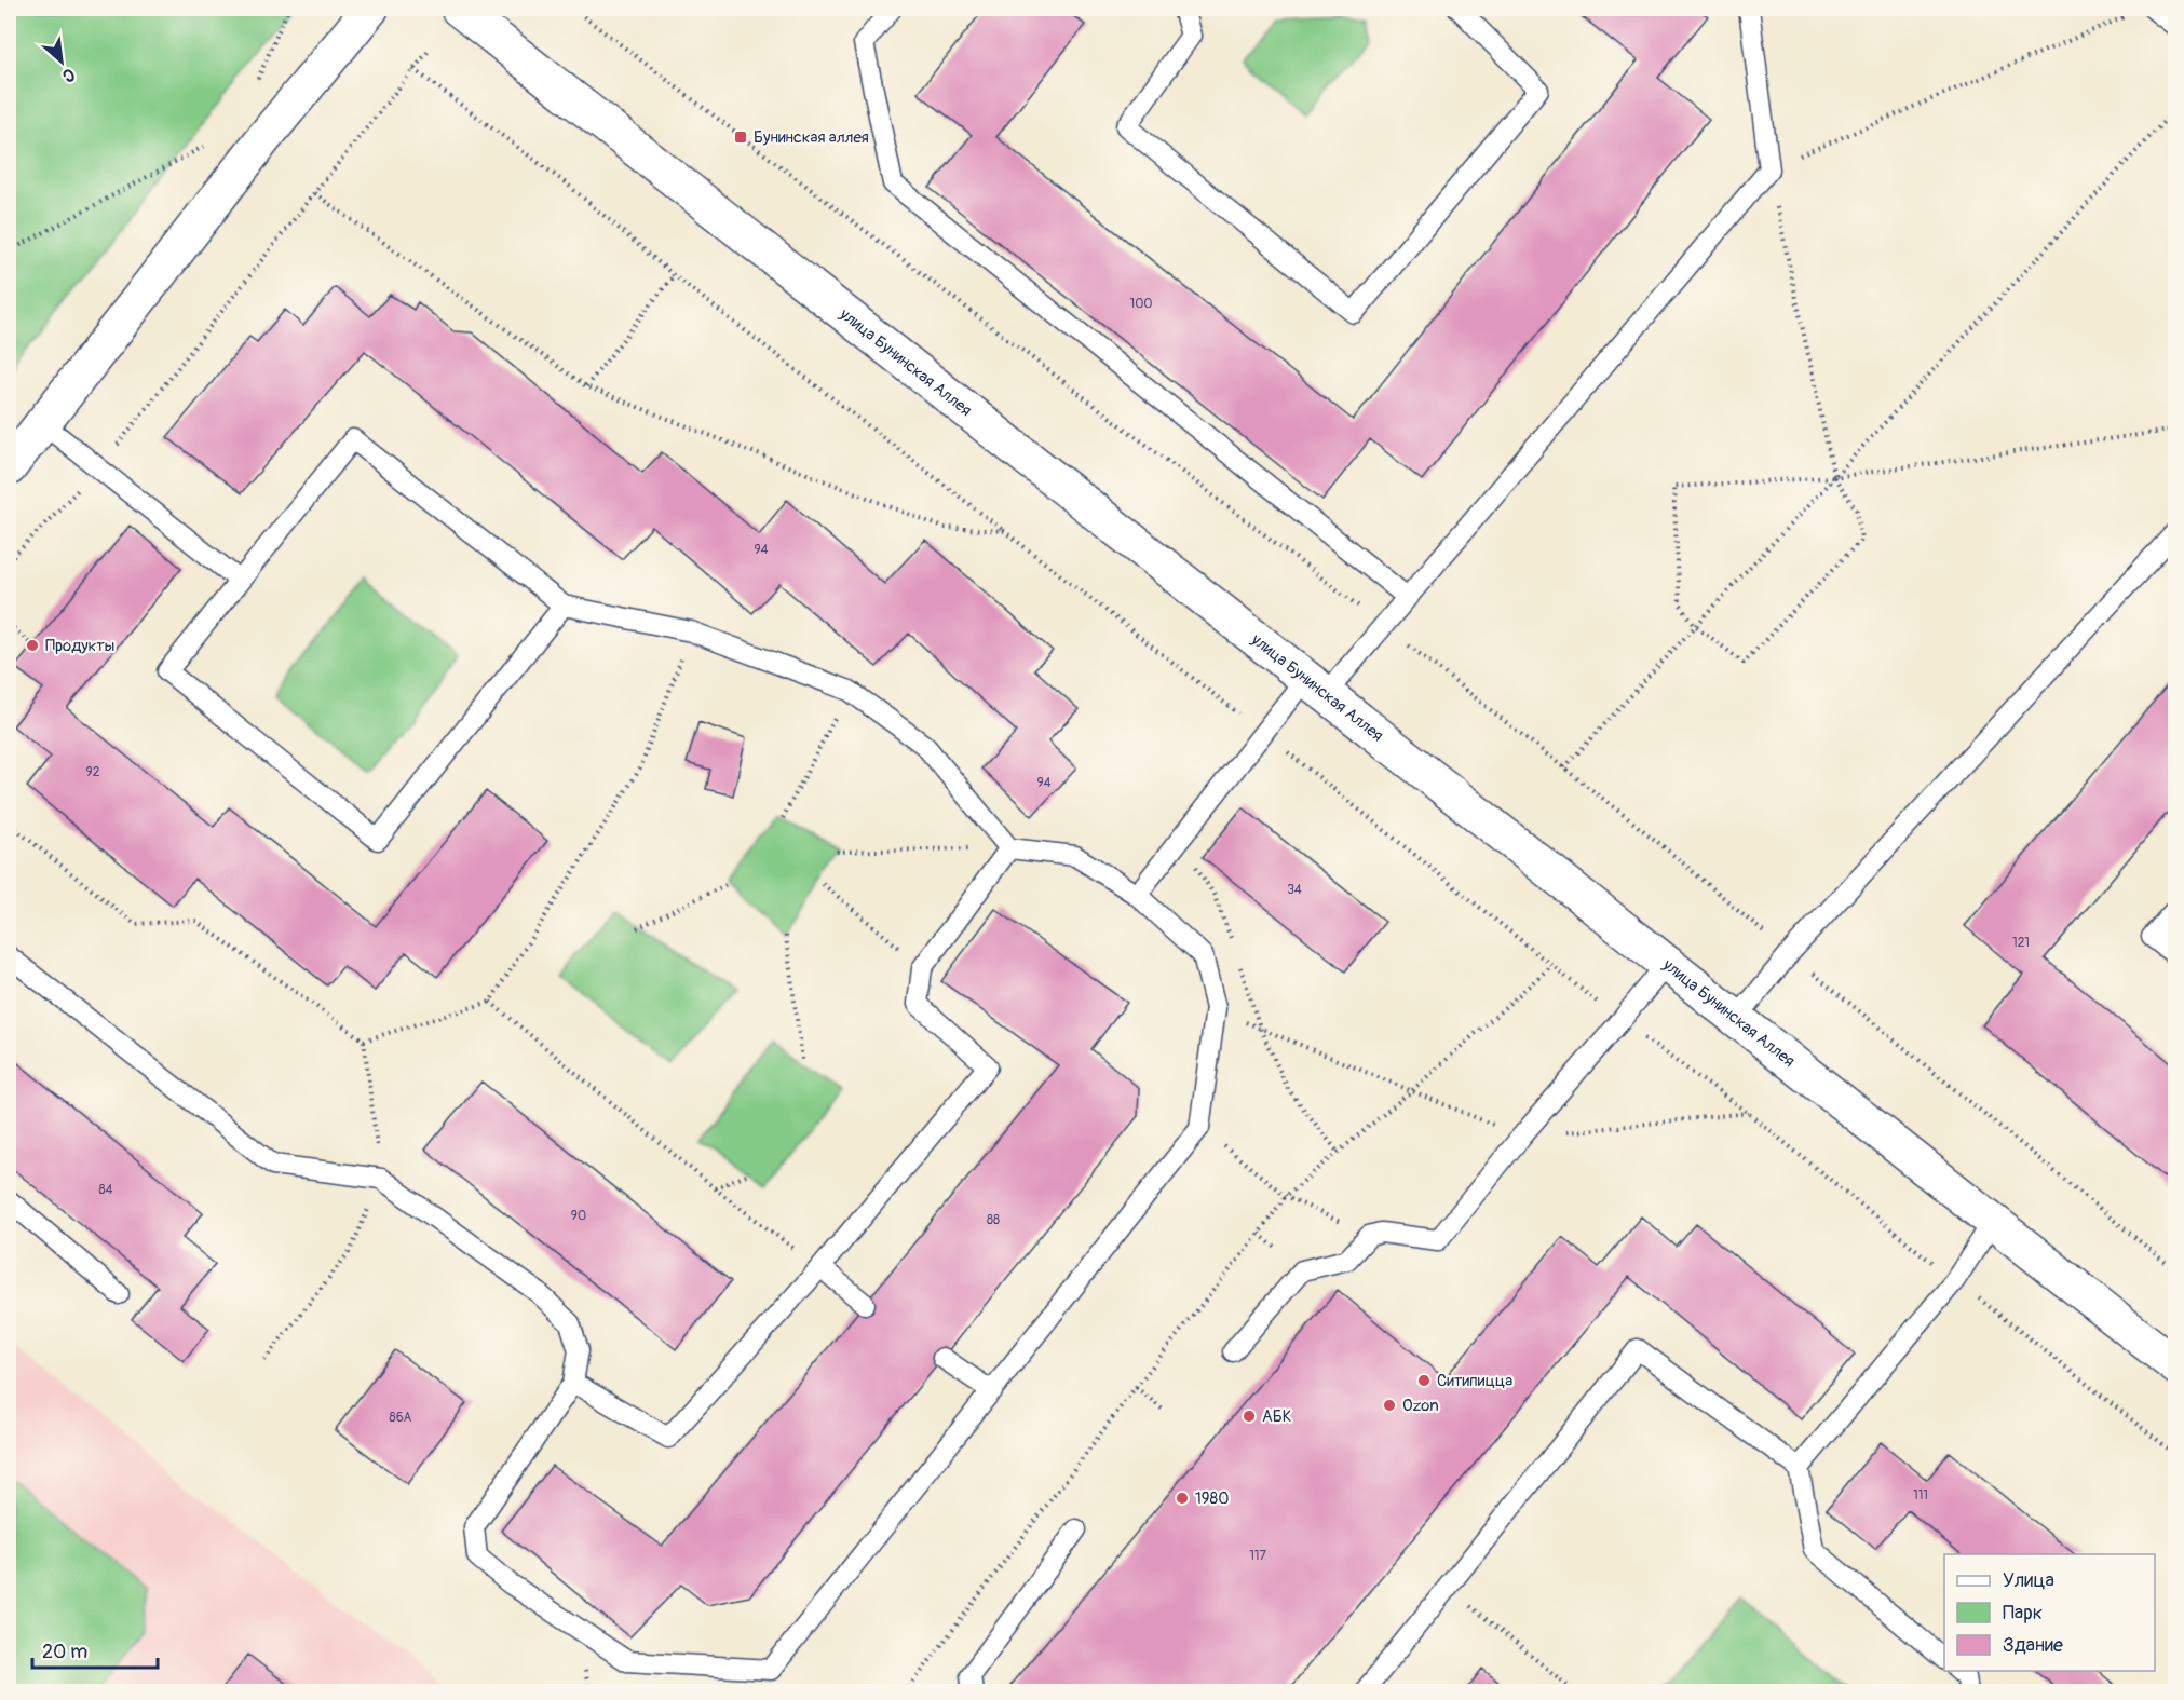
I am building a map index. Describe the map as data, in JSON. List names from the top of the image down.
{
  "streets": {
    "street": ["улица Бунинская Аллея"]
  },
  "places": {
    "transit": ["Бунинская аллея"],
    "other": [
      "Продукты",
      "Ситипицца",
      "Ozon",
      "АБК",
      "1980"
    ]
  },
  "house_numbers": [
    "100",
    "94",
    "92",
    "94",
    "34",
    "121",
    "84",
    "90",
    "88",
    "86А",
    "111",
    "117"
  ],
  "legend": ["Улица", "Парк", "Здание"],
  "scale_bar": "20 m",
  "north": "bottom right"
}
